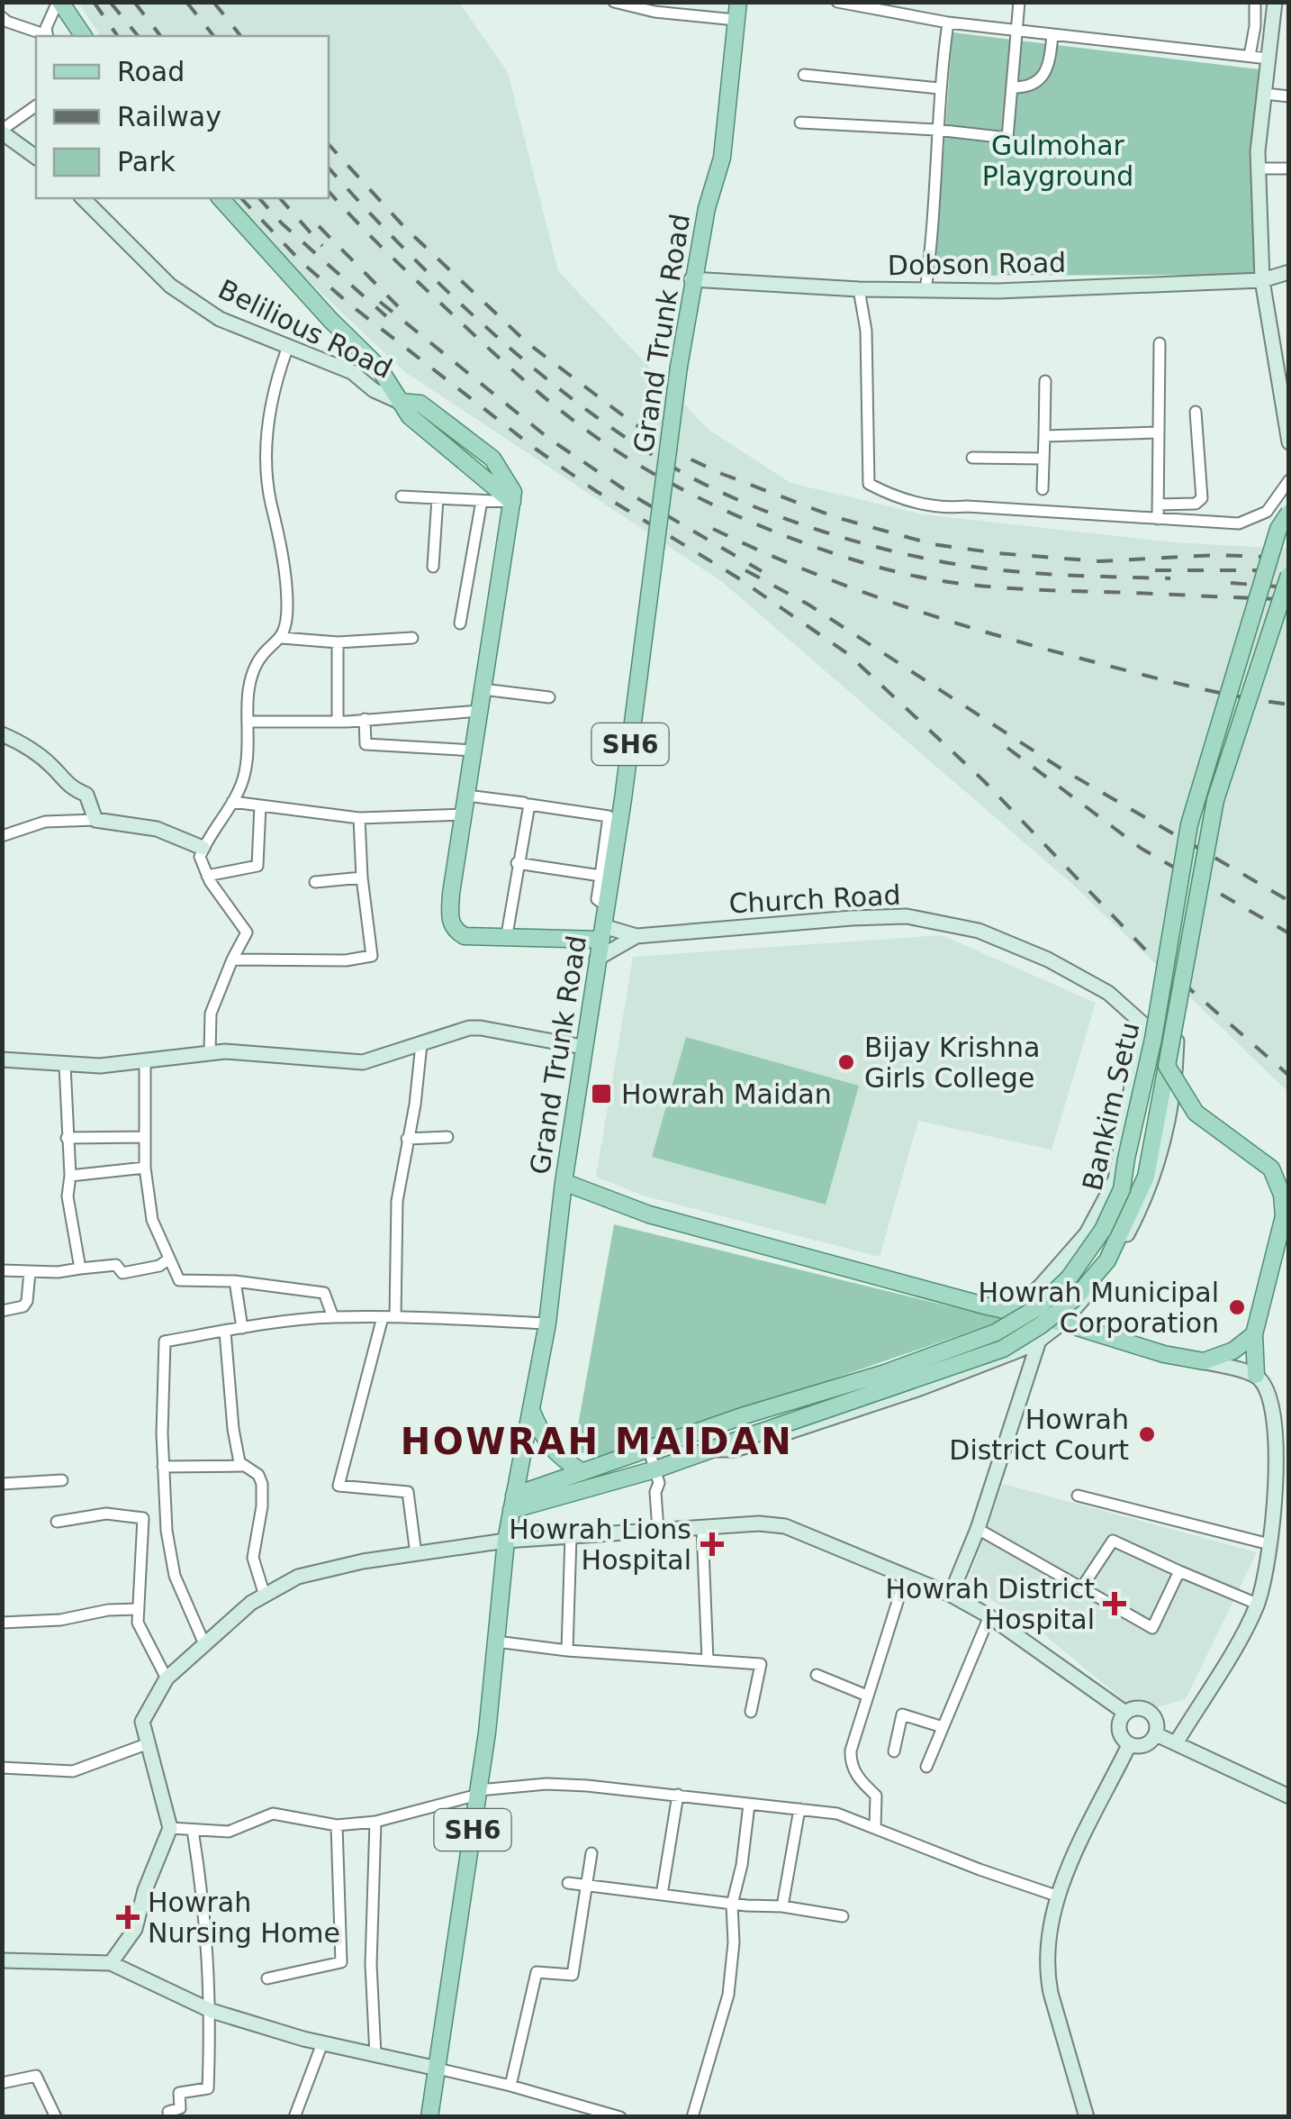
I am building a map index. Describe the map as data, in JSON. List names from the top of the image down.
{
  "streets": {
    "main road": [
      "Dobson Road",
      "Belilious Road",
      "Grand Trunk Road",
      "SH6",
      "Church Road",
      "Bankim Setu"
    ]
  },
  "crossings": [
    ["Dobson Road", "Grand Trunk Road"],
    ["Grand Trunk Road", "Bankim Setu"]
  ],
  "districts": ["HOWRAH MAIDAN"],
  "parks": ["Gulmohar Playground"],
  "places": {
    "other": ["Bijay Krishna Girls College", "Howrah Municipal Corporation", "Howrah District Court"],
    "transit": ["Howrah Maidan"],
    "health": ["Howrah Lions Hospital", "Howrah District Hospital", "Howrah Nursing Home"]
  },
  "legend": ["Road", "Railway", "Park"]
}
